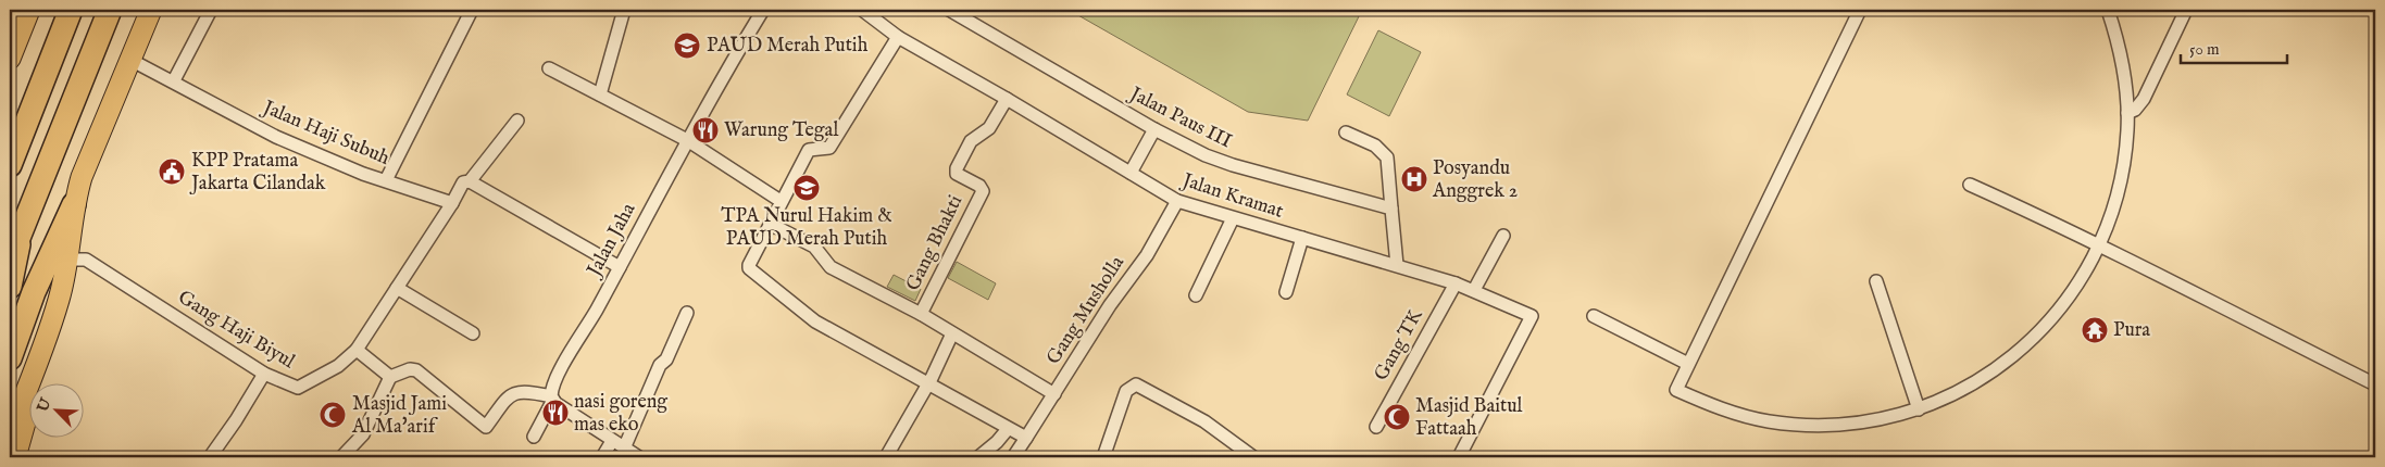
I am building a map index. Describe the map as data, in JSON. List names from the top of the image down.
{
  "streets": {
    "street": [
      "Jalan Paus III",
      "Jalan Haji Subuh",
      "Jalan Kramat",
      "Jalan Jaha",
      "Gang Bhakti",
      "Gang Musholla",
      "Gang Haji Biyul",
      "Gang TK"
    ]
  },
  "crossings": [
    ["Jalan Kramat", "Gang Bhakti"],
    ["Jalan Kramat", "Gang Musholla"],
    ["Jalan Kramat", "Gang TK"],
    ["Gang Bhakti", "Gang Musholla"]
  ],
  "places": {
    "school or university": ["PAUD Merah Putih", "TPA Nurul Hakim & PAUD Merah Putih"],
    "restaurant": ["Warung Tegal", "nasi goreng mas eko"],
    "public building": ["KPP Pratama Jakarta Cilandak"],
    "hospital": ["Posyandu Anggrek 2"],
    "temple": ["Pura"],
    "mosque": ["Masjid Jami Al Ma'arif", "Masjid Baitul Fattaah"]
  },
  "scale_bar": "50 m",
  "north": "top left"
}
